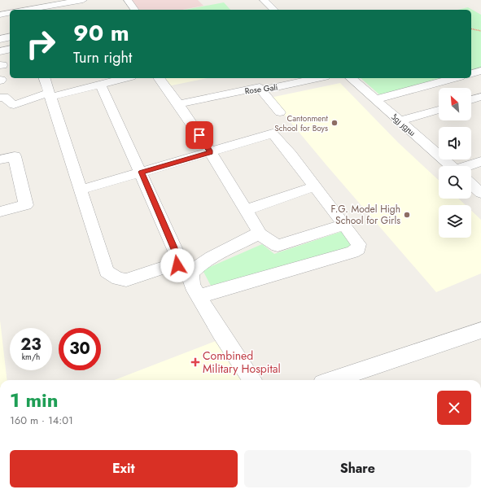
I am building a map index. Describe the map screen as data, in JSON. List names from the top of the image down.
{
  "streets": {
    "street": ["Rose Gali", "سرور روڈ"]
  },
  "places": {
    "other": ["Cantonment School for Boys", "F.G. Model High School for Girls"],
    "health": ["Combined Military Hospital"]
  },
  "north": "top left",
  "page": {
    "turn": ["90 m", "Turn right"],
    "speed": "23 km/h",
    "limit": "30",
    "heading": ["1 min", "160 m · 14:01"],
    "buttons": ["Exit", "Share"]
  }
}
